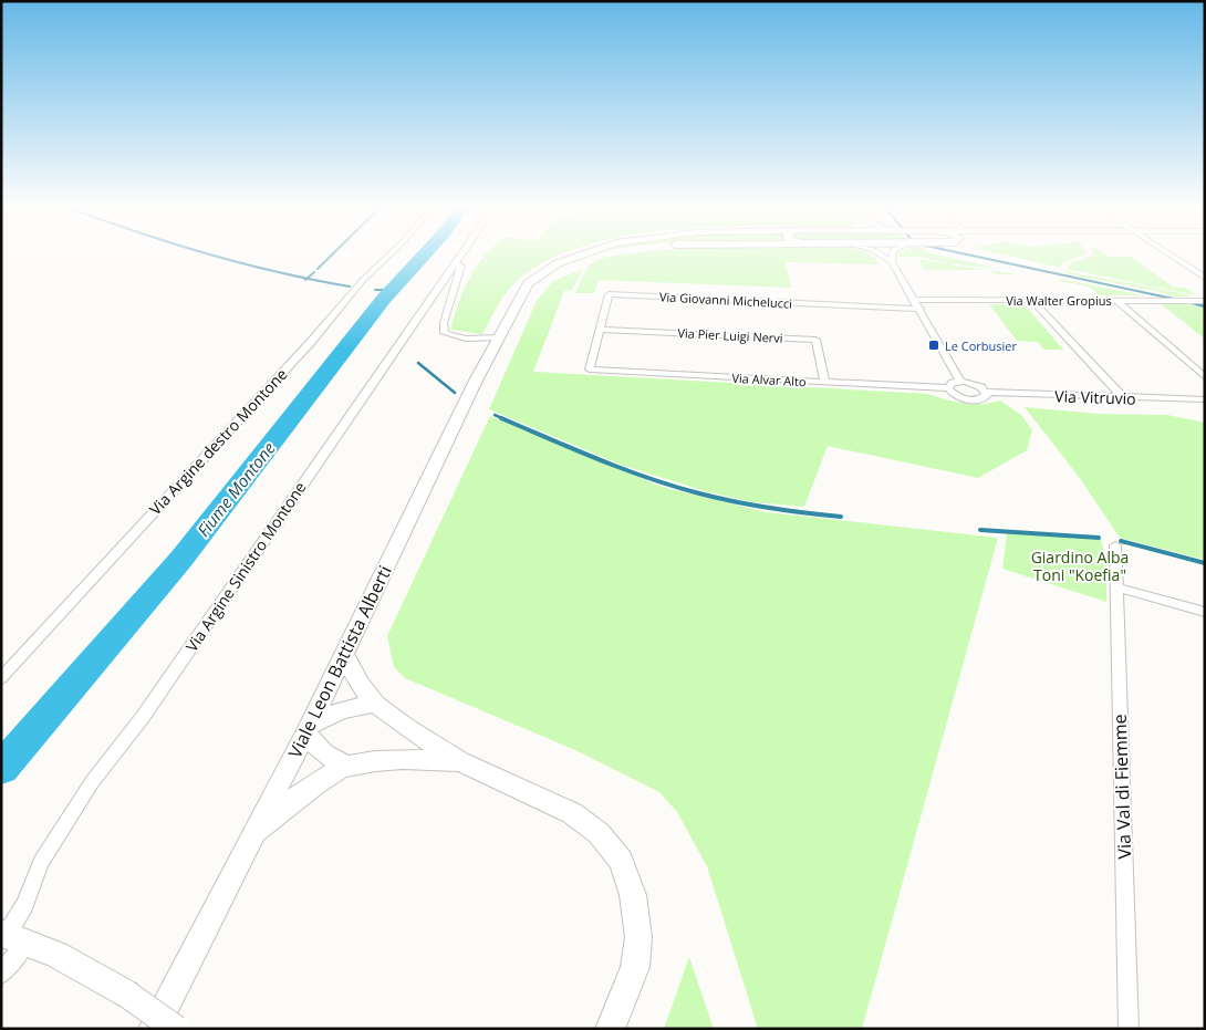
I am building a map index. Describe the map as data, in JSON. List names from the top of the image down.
{
  "streets": {
    "main road": ["Viale Leon Battista Alberti"],
    "street": [
      "Via Giovanni Michelucci",
      "Via Walter Gropius",
      "Via Pier Luigi Nervi",
      "Via Alvar Alto",
      "Via Vitruvio",
      "Via Argine destro Montone",
      "Via Argine Sinistro Montone",
      "Via Val di Fiemme"
    ]
  },
  "crossings": [
    ["Via Giovanni Michelucci", "Via Pier Luigi Nervi"],
    ["Via Giovanni Michelucci", "Via Alvar Alto"],
    ["Via Pier Luigi Nervi", "Via Alvar Alto"]
  ],
  "water": ["Fiume Montone"],
  "parks": ["Giardino Alba Toni \"Koefia\""],
  "places": {
    "transit": ["Le Corbusier"]
  }
}
